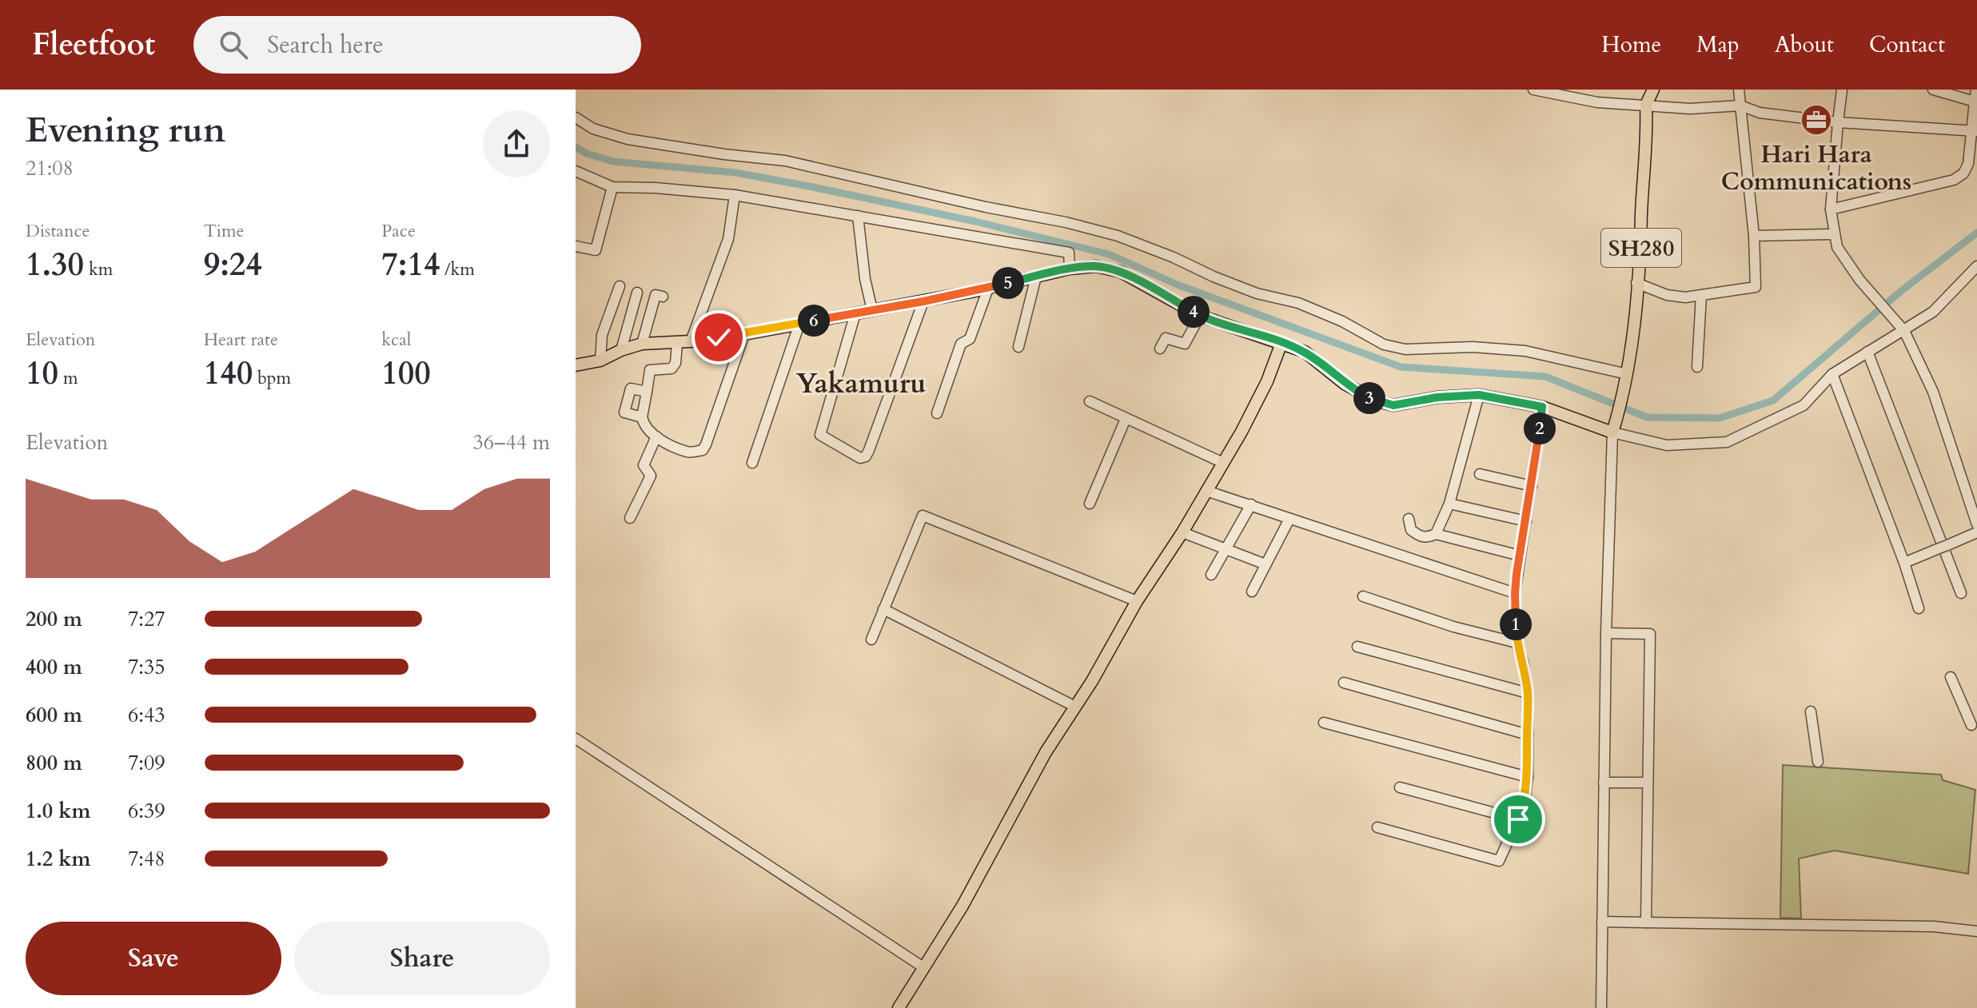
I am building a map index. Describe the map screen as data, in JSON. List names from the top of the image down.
{
  "streets": {
    "main road": ["SH280"]
  },
  "districts": ["Yakamuru"],
  "places": {
    "office": ["Hari Hara Communications"]
  },
  "page": {
    "header": "Fleetfoot",
    "search": "Search here",
    "nav": [
      "Home",
      "Map",
      "About",
      "Contact"
    ],
    "heading": ["Evening run", "21:08"],
    "stats": [
      ["Distance", "1.30 km"],
      ["Time", "9:24"],
      ["Pace", "7:14 /km"],
      ["Elevation", "10 m"],
      ["Heart rate", "140 bpm"],
      ["kcal", "100"]
    ],
    "pins": [
      "5",
      "4",
      "6",
      "3",
      "2",
      "1"
    ],
    "chart": ["Elevation", "36–44 m"],
    "list": [
      {
        "name": "200 m",
        "note": "7:27"
      },
      {
        "name": "400 m",
        "note": "7:35"
      },
      {
        "name": "600 m",
        "note": "6:43"
      },
      {
        "name": "800 m",
        "note": "7:09"
      },
      {
        "name": "1.0 km",
        "note": "6:39"
      },
      {
        "name": "1.2 km",
        "note": "7:48"
      }
    ],
    "buttons": ["Save", "Share"]
  }
}
